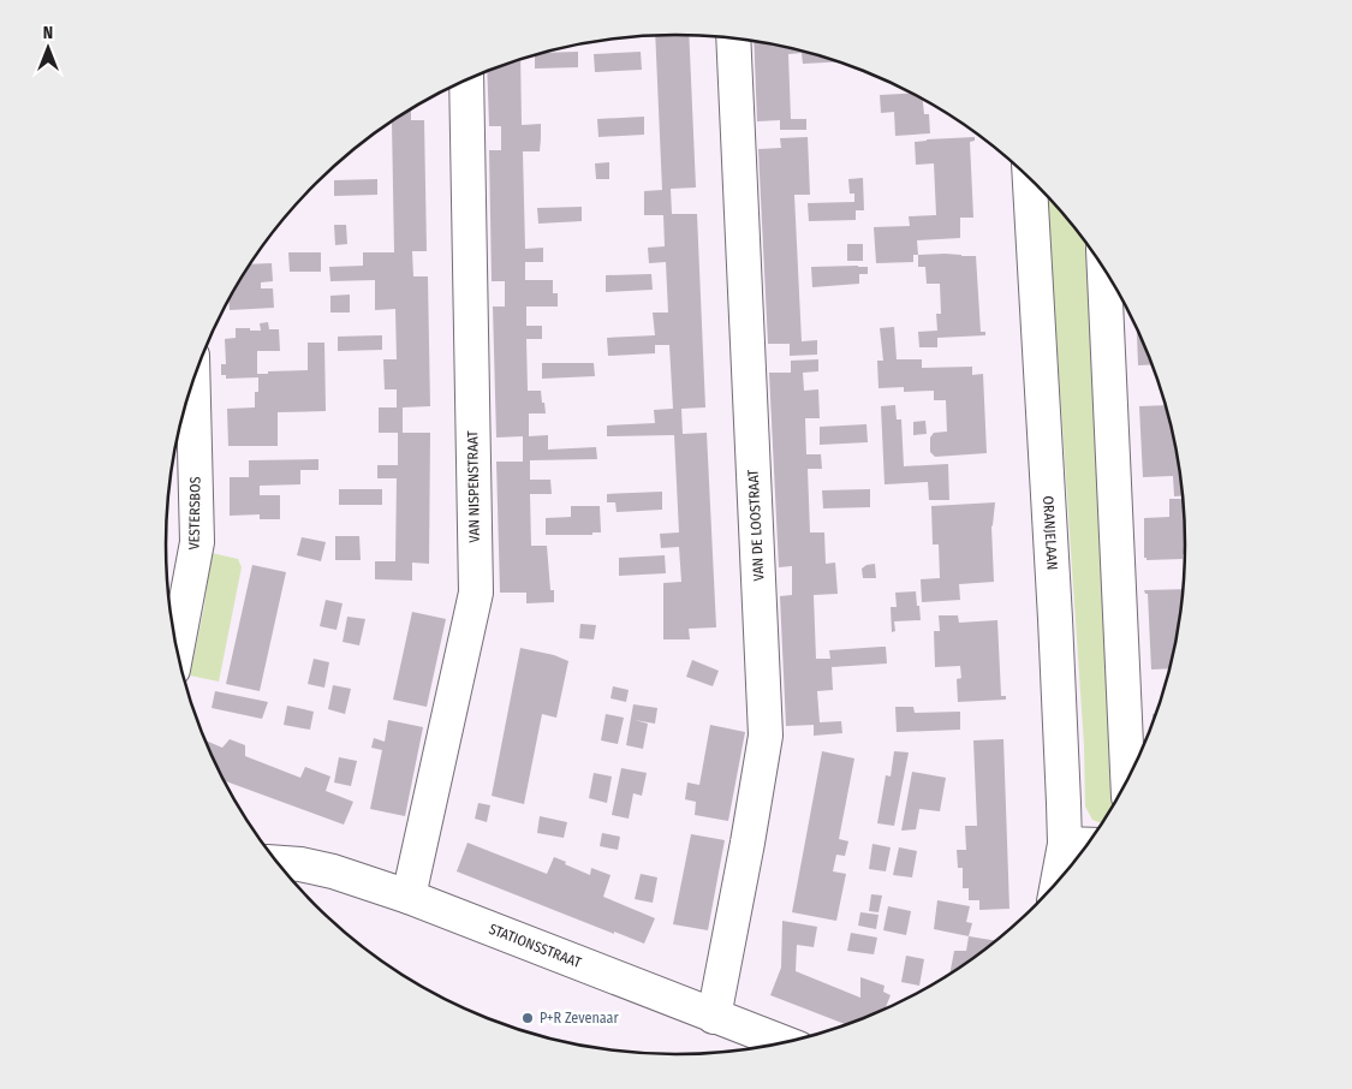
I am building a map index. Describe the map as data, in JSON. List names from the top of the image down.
{
  "streets": {
    "street": [
      "VAN NISPENSTRAAT",
      "VESTERSBOS",
      "VAN DE LOOSTRAAT",
      "ORANJELAAN",
      "STATIONSSTRAAT"
    ]
  },
  "crossings": [
    ["VAN NISPENSTRAAT", "STATIONSSTRAAT"],
    ["VAN DE LOOSTRAAT", "STATIONSSTRAAT"]
  ],
  "places": ["P+R Zevenaar"],
  "north": "top"
}
